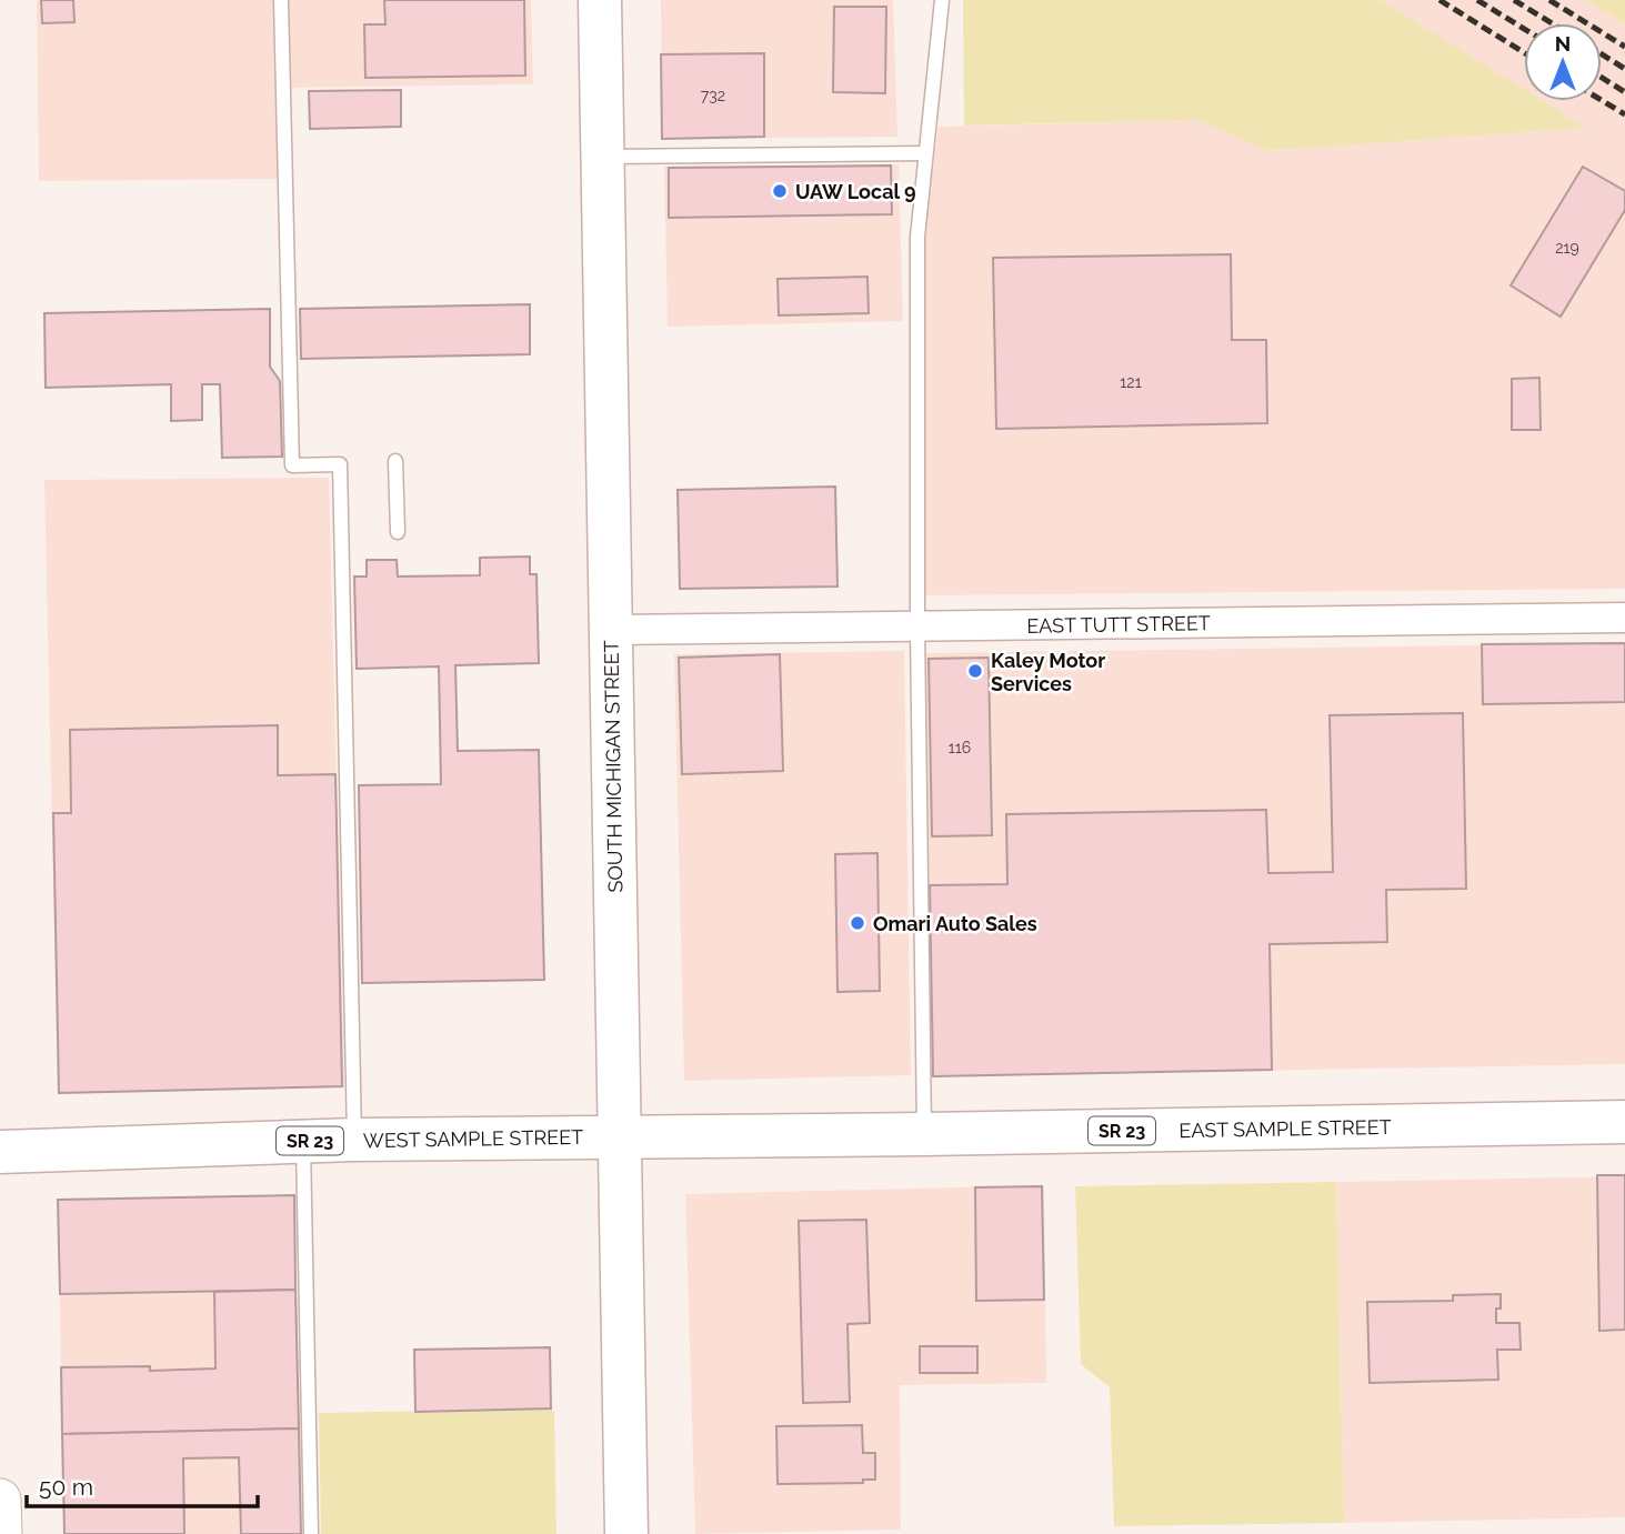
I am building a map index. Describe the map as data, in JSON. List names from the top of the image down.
{
  "streets": {
    "main road": [
      "SOUTH MICHIGAN STREET",
      "EAST SAMPLE STREET",
      "SR 23",
      "WEST SAMPLE STREET"
    ],
    "street": ["EAST TUTT STREET"]
  },
  "crossings": [
    ["EAST TUTT STREET", "SOUTH MICHIGAN STREET"],
    ["SOUTH MICHIGAN STREET", "EAST SAMPLE STREET"],
    ["SOUTH MICHIGAN STREET", "WEST SAMPLE STREET"],
    ["EAST SAMPLE STREET", "WEST SAMPLE STREET"]
  ],
  "places": ["UAW Local 9", "Kaley Motor Services", "Omari Auto Sales"],
  "house_numbers": [
    "732",
    "219",
    "121",
    "116"
  ],
  "scale_bar": "50 m",
  "north": "top"
}
